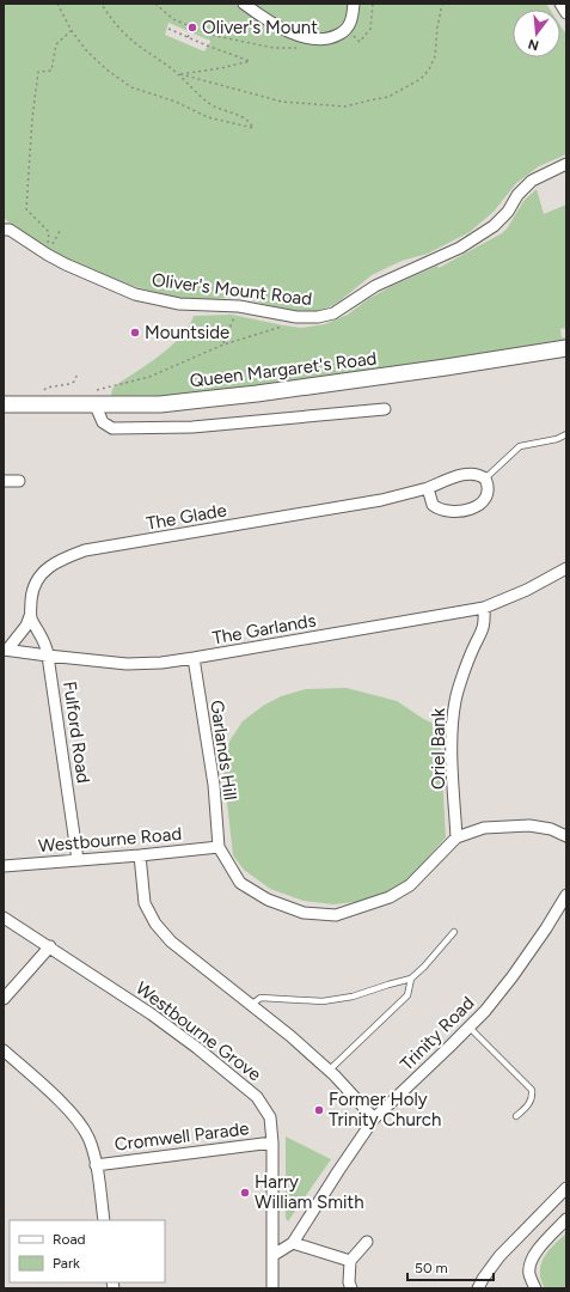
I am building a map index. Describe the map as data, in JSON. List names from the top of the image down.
{
  "streets": {
    "main road": ["Queen Margaret's Road"],
    "street": [
      "Oliver's Mount Road",
      "The Glade",
      "The Garlands",
      "Fulford Road",
      "Oriel Bank",
      "Garlands Hill",
      "Westbourne Road",
      "Westbourne Grove",
      "Trinity Road",
      "Cromwell Parade"
    ]
  },
  "crossings": [
    ["The Glade", "The Garlands"],
    ["The Glade", "Fulford Road"],
    ["The Garlands", "Fulford Road"],
    ["The Garlands", "Oriel Bank"],
    ["The Garlands", "Garlands Hill"],
    ["Fulford Road", "Westbourne Road"],
    ["Garlands Hill", "Westbourne Road"],
    ["Westbourne Grove", "Trinity Road"],
    ["Westbourne Grove", "Cromwell Parade"]
  ],
  "places": [
    "Oliver's Mount",
    "Mountside",
    "Former Holy Trinity Church",
    "Harry William Smith"
  ],
  "legend": ["Road", "Park"],
  "scale_bar": "50 m",
  "north": "bottom"
}
